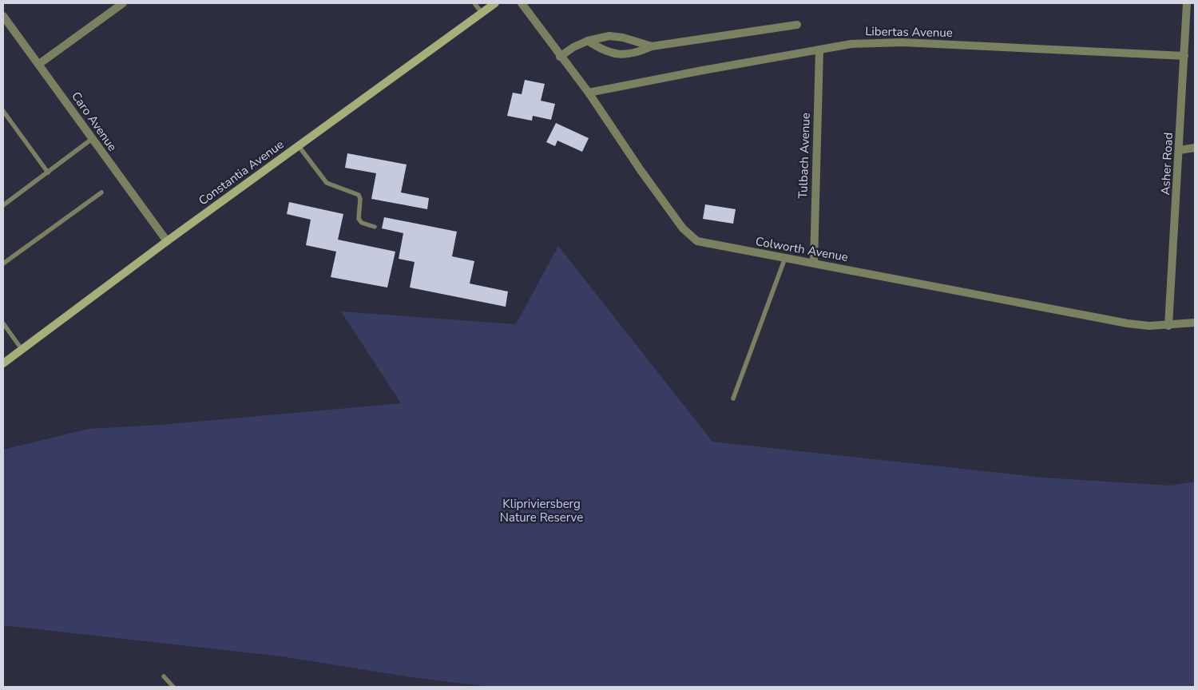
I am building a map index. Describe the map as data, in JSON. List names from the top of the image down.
{
  "streets": {
    "street": [
      "Libertas Avenue",
      "Caro Avenue",
      "Tulbach Avenue",
      "Asher Road",
      "Constantia Avenue",
      "Colworth Avenue"
    ]
  },
  "crossings": [
    ["Libertas Avenue", "Tulbach Avenue"],
    ["Libertas Avenue", "Asher Road"],
    ["Libertas Avenue", "Colworth Avenue"],
    ["Caro Avenue", "Constantia Avenue"],
    ["Tulbach Avenue", "Colworth Avenue"],
    ["Asher Road", "Colworth Avenue"]
  ],
  "parks": ["Klipriviersberg Nature Reserve"]
}
